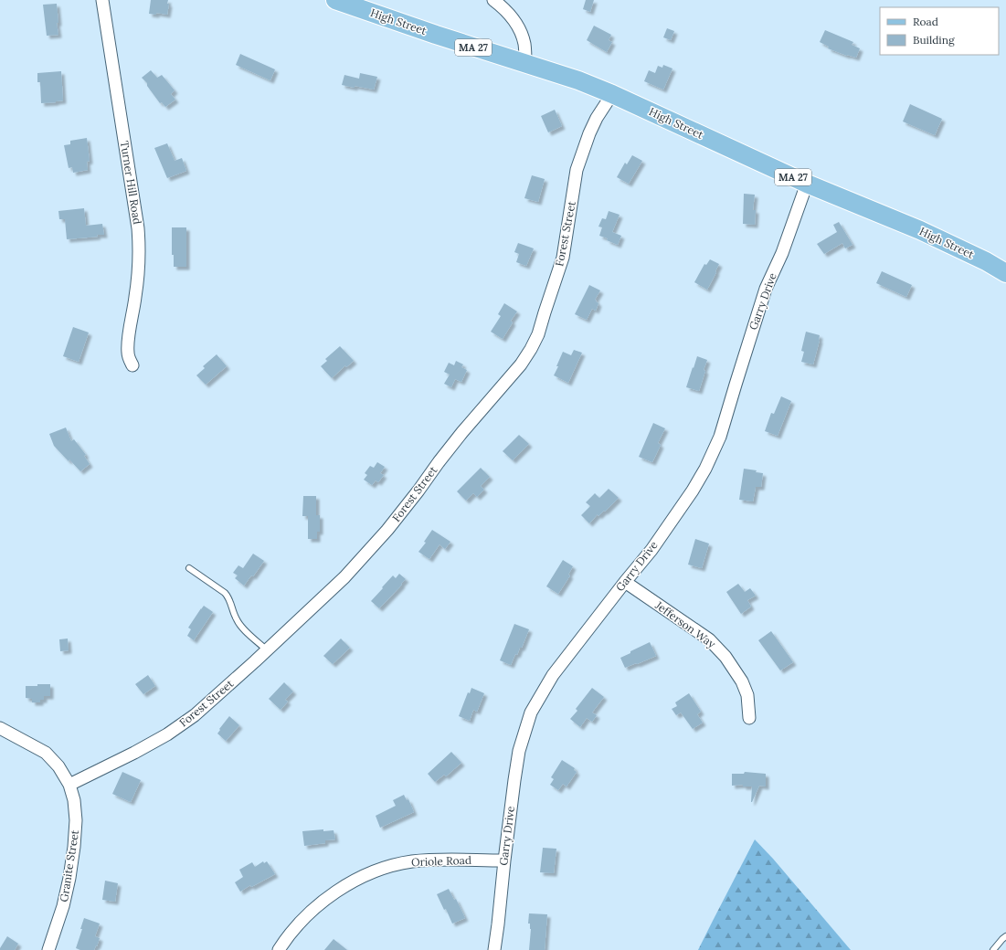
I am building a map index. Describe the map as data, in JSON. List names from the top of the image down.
{
  "streets": {
    "main road": ["High Street", "MA 27"],
    "street": [
      "Turner Hill Road",
      "Forest Street",
      "Garry Drive",
      "Jefferson Way",
      "Oriole Road",
      "Granite Street"
    ]
  },
  "crossings": [
    ["High Street", "Forest Street"],
    ["High Street", "Garry Drive"],
    ["Forest Street", "Granite Street"],
    ["Garry Drive", "Jefferson Way"],
    ["Garry Drive", "Oriole Road"]
  ],
  "legend": ["Road", "Building"]
}
